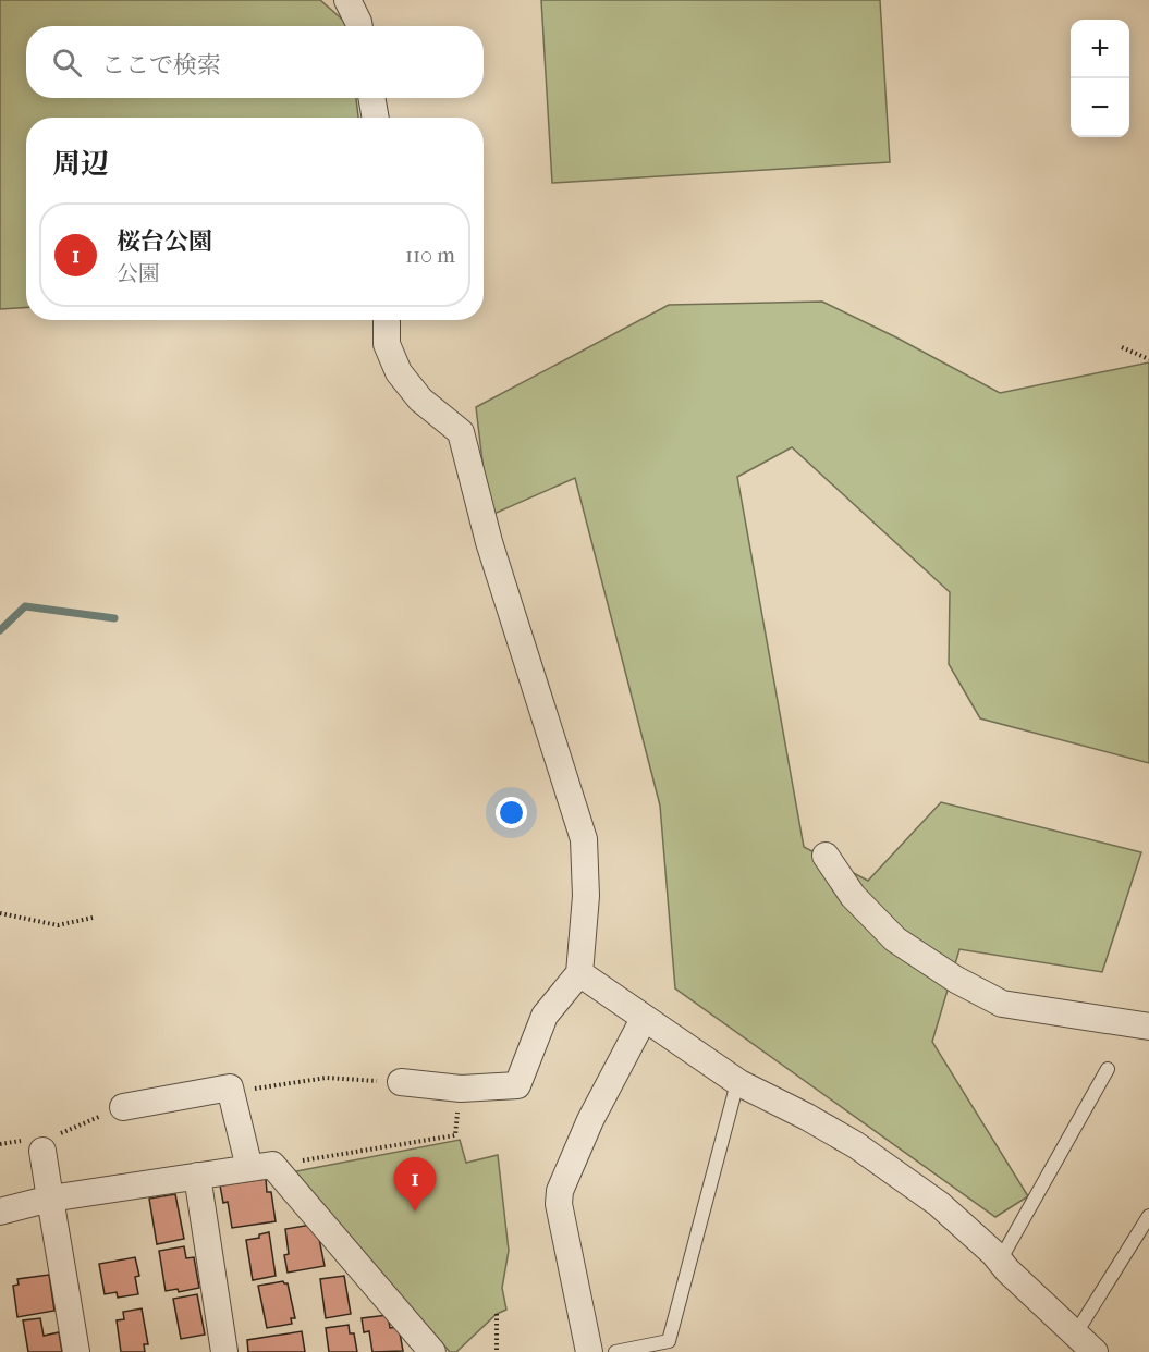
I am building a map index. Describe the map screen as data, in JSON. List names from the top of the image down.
{
  "page": {
    "map_buttons": ["+", "−"],
    "search": "ここで検索",
    "heading": "周辺",
    "list": [
      {
        "mark": "1",
        "name": "桜台公園",
        "note": "公園",
        "value": "110 m"
      }
    ],
    "pins": "1"
  }
}
